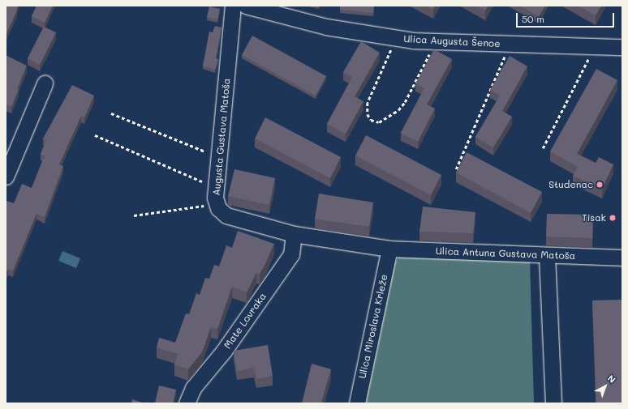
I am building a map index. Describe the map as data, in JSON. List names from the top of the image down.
{
  "streets": {
    "street": [
      "Ulica Augusta Šenoe",
      "Augusta Gustava Matoša",
      "Ulica Antuna Gustava Matoša",
      "Mate Lovraka",
      "Ulica Miroslava Krleže"
    ]
  },
  "crossings": [
    ["Augusta Gustava Matoša", "Ulica Antuna Gustava Matoša"],
    ["Augusta Gustava Matoša", "Mate Lovraka"],
    ["Augusta Gustava Matoša", "Ulica Miroslava Krleže"],
    ["Ulica Antuna Gustava Matoša", "Ulica Miroslava Krleže"]
  ],
  "places": ["Studenac", "Tisak"],
  "scale_bar": "50 m",
  "north": "top right"
}
